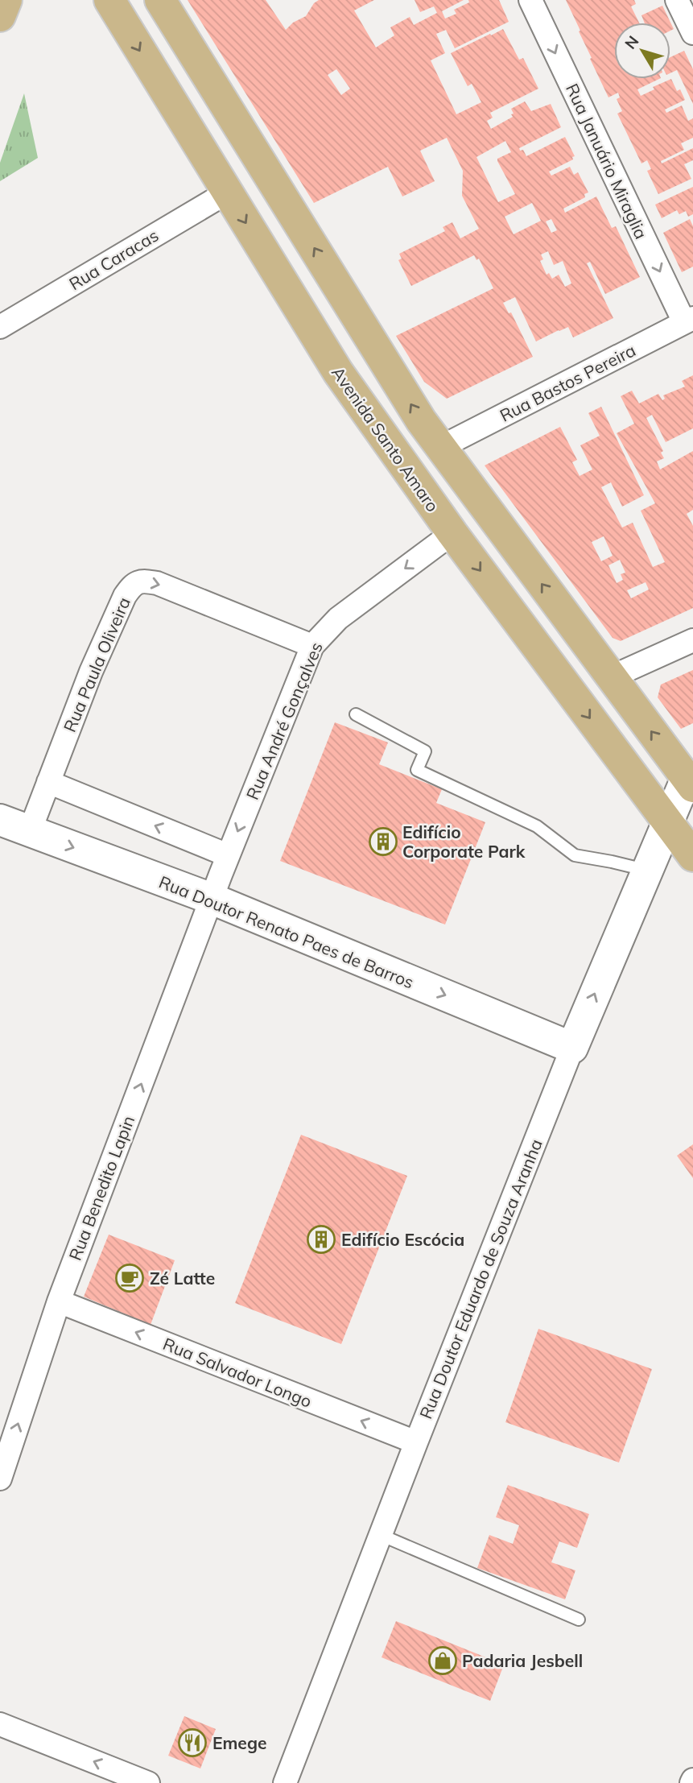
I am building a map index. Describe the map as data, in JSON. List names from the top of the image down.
{
  "streets": {
    "main road": ["Avenida Santo Amaro"],
    "street": [
      "Rua Januário Miraglia",
      "Rua Caracas",
      "Rua Bastos Pereira",
      "Rua Paula Oliveira",
      "Rua André Gonçalves",
      "Rua Doutor Renato Paes de Barros",
      "Rua Benedito Lapin",
      "Rua Doutor Eduardo de Souza Aranha",
      "Rua Salvador Longo"
    ]
  },
  "crossings": [
    ["Rua Januário Miraglia", "Rua Bastos Pereira"],
    ["Rua Caracas", "Avenida Santo Amaro"],
    ["Avenida Santo Amaro", "Rua André Gonçalves"],
    ["Avenida Santo Amaro", "Rua Doutor Eduardo de Souza Aranha"],
    ["Rua Paula Oliveira", "Rua André Gonçalves"],
    ["Rua Paula Oliveira", "Rua Doutor Renato Paes de Barros"],
    ["Rua André Gonçalves", "Rua Doutor Renato Paes de Barros"],
    ["Rua André Gonçalves", "Rua Benedito Lapin"],
    ["Rua Doutor Renato Paes de Barros", "Rua Benedito Lapin"],
    ["Rua Doutor Renato Paes de Barros", "Rua Doutor Eduardo de Souza Aranha"],
    ["Rua Benedito Lapin", "Rua Salvador Longo"],
    ["Rua Doutor Eduardo de Souza Aranha", "Rua Salvador Longo"]
  ],
  "one_way": [
    "Rua Januário Miraglia",
    "Rua André Gonçalves",
    "Rua Benedito Lapin",
    "Rua Salvador Longo"
  ],
  "places": {
    "building": ["Edifício Corporate Park", "Edifício Escócia"],
    "cafe": ["Zé Latte"],
    "shop": ["Padaria Jesbell"],
    "restaurant": ["Emege"]
  },
  "north": "top left"
}
